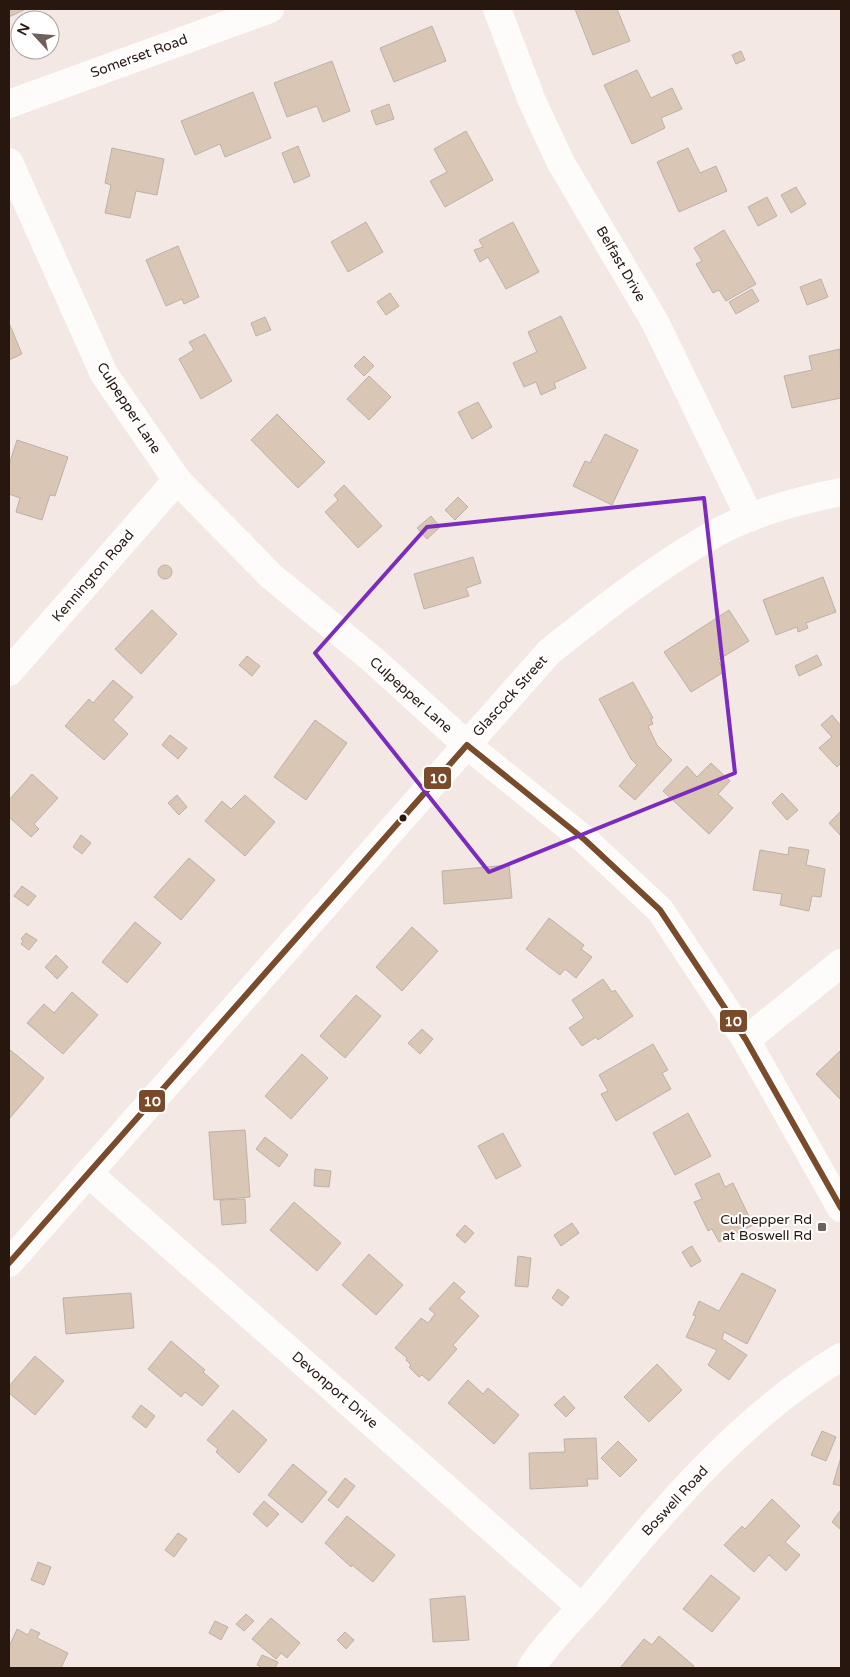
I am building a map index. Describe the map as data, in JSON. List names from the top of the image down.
{
  "streets": {
    "street": [
      "Somerset Road",
      "Belfast Drive",
      "Culpepper Lane",
      "Kennington Road",
      "Glascock Street",
      "Devonport Drive",
      "Boswell Road"
    ]
  },
  "crossings": [
    ["Belfast Drive", "Glascock Street"],
    ["Culpepper Lane", "Kennington Road"],
    ["Culpepper Lane", "Glascock Street"],
    ["Glascock Street", "Devonport Drive"],
    ["Devonport Drive", "Boswell Road"]
  ],
  "places": {
    "transit": ["Culpepper Rd at Boswell Rd"]
  },
  "lines": ["transit line 10"],
  "north": "top left"
}
